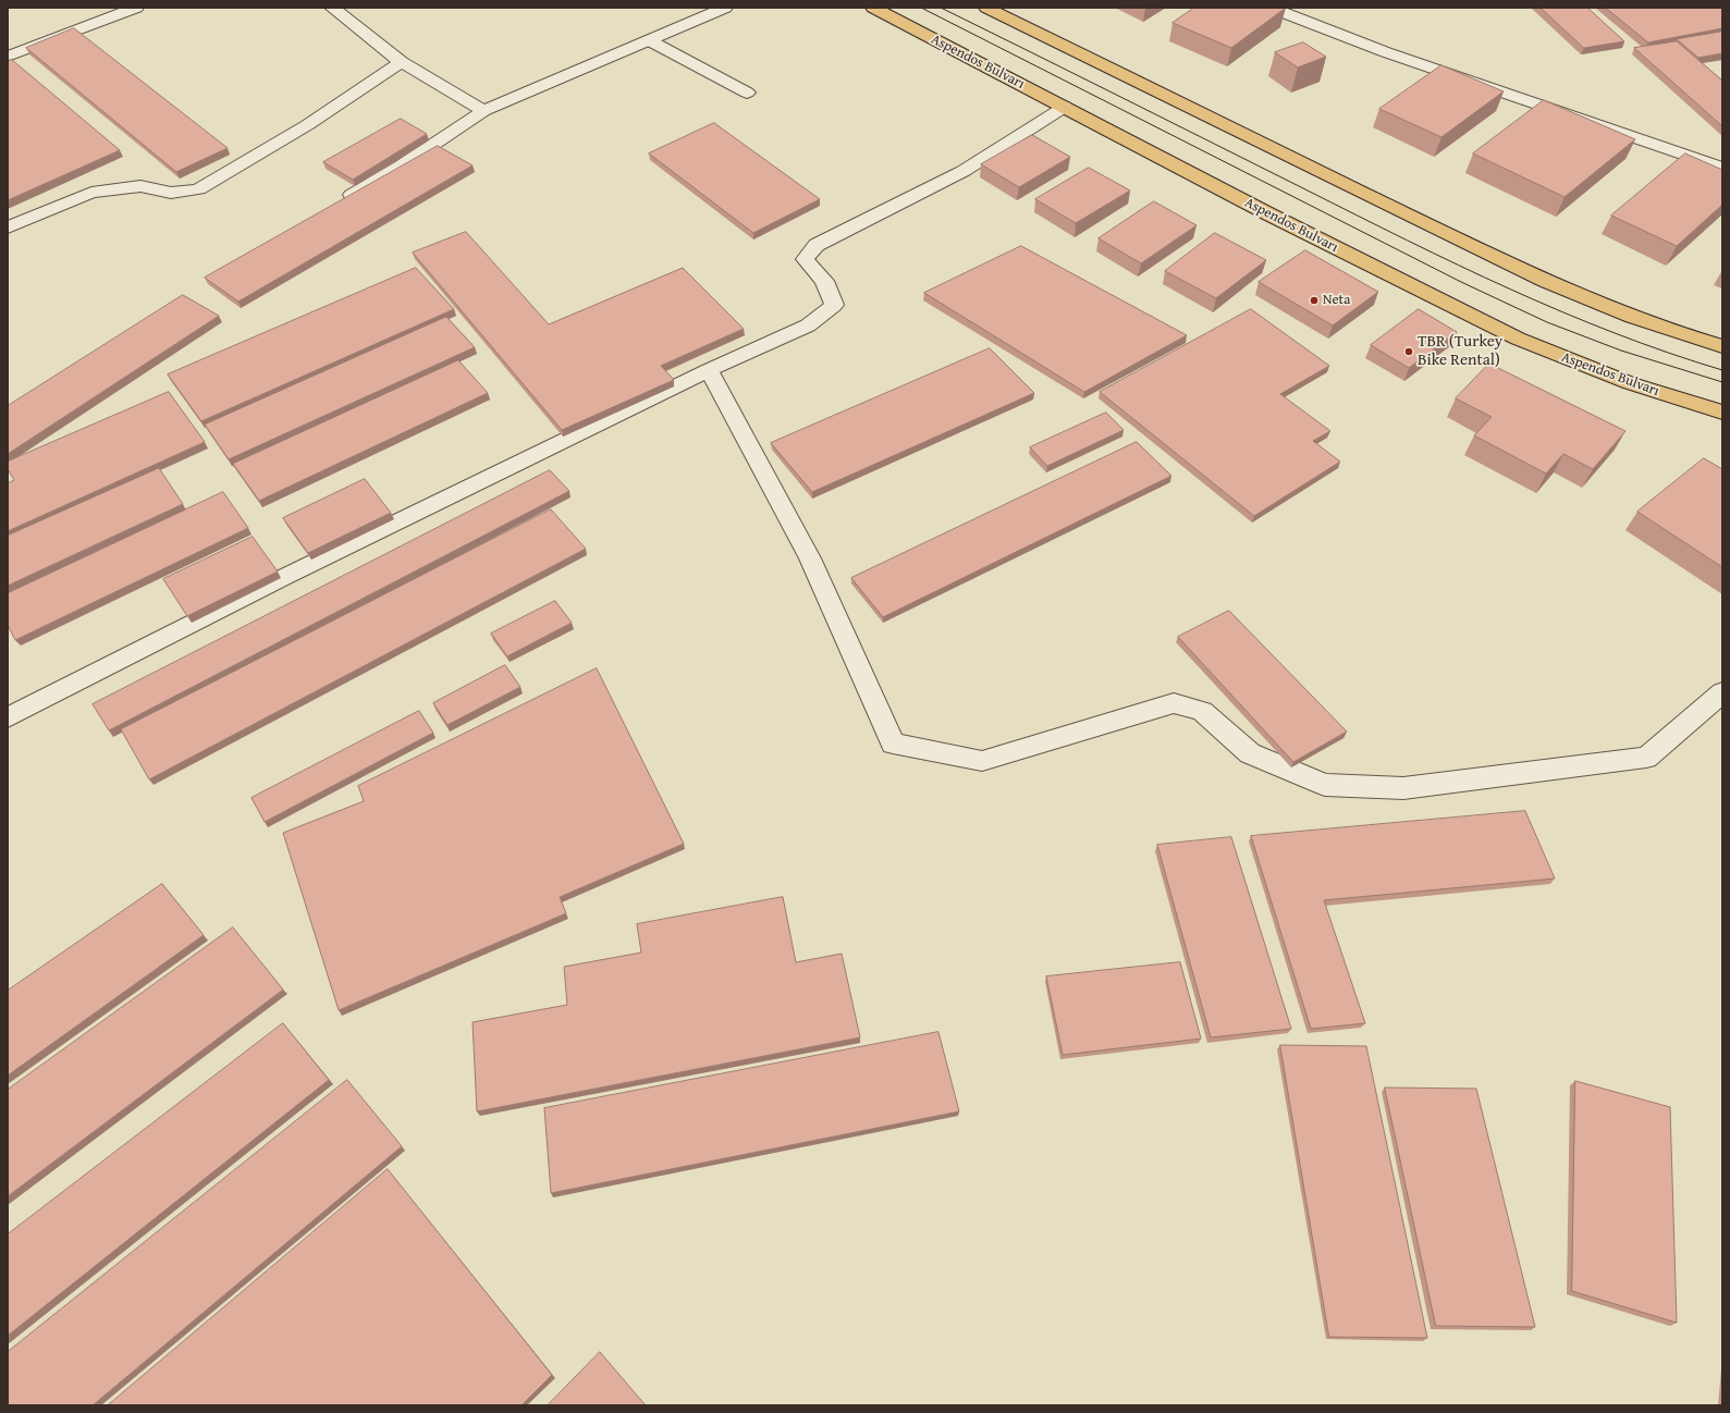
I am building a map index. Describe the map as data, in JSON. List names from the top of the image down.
{
  "streets": {
    "main road": ["Aspendos Bulvarı"]
  },
  "places": ["Neta", "TBR (Turkey Bike Rental)"]
}
